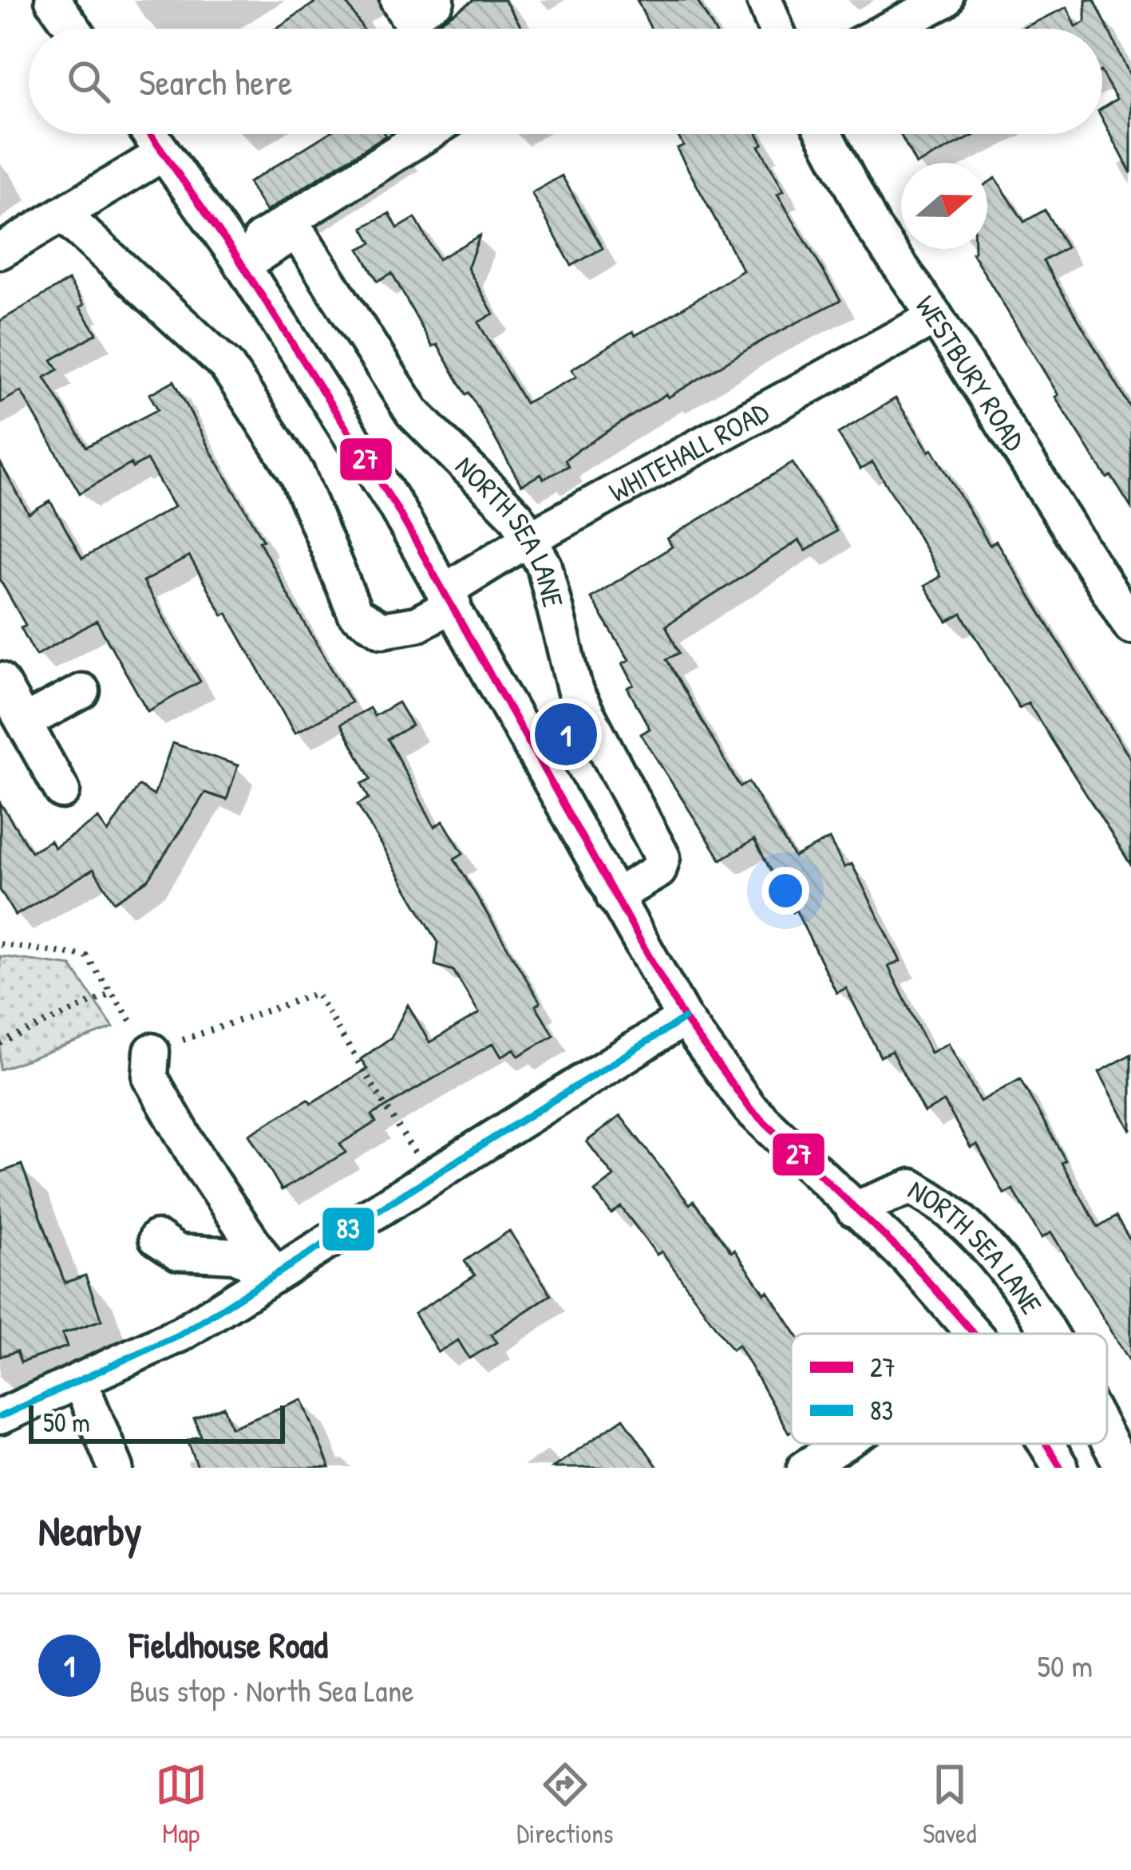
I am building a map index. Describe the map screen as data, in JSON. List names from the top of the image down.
{
  "streets": {
    "street": ["WESTBURY ROAD", "WHITEHALL ROAD", "NORTH SEA LANE"]
  },
  "crossings": [
    ["WESTBURY ROAD", "WHITEHALL ROAD"],
    ["WHITEHALL ROAD", "NORTH SEA LANE"]
  ],
  "lines": ["transit line 27", "transit line 83"],
  "legend": ["27", "83"],
  "scale_bar": "50 m",
  "north": "right",
  "page": {
    "search": "Search here",
    "pins": "1",
    "scale": "50 m",
    "heading": "Nearby",
    "list": [
      {
        "mark": "1",
        "name": "Fieldhouse Road",
        "note": "Bus stop · North Sea Lane",
        "value": "50 m"
      }
    ],
    "nav": ["Map", "Directions", "Saved"]
  }
}
